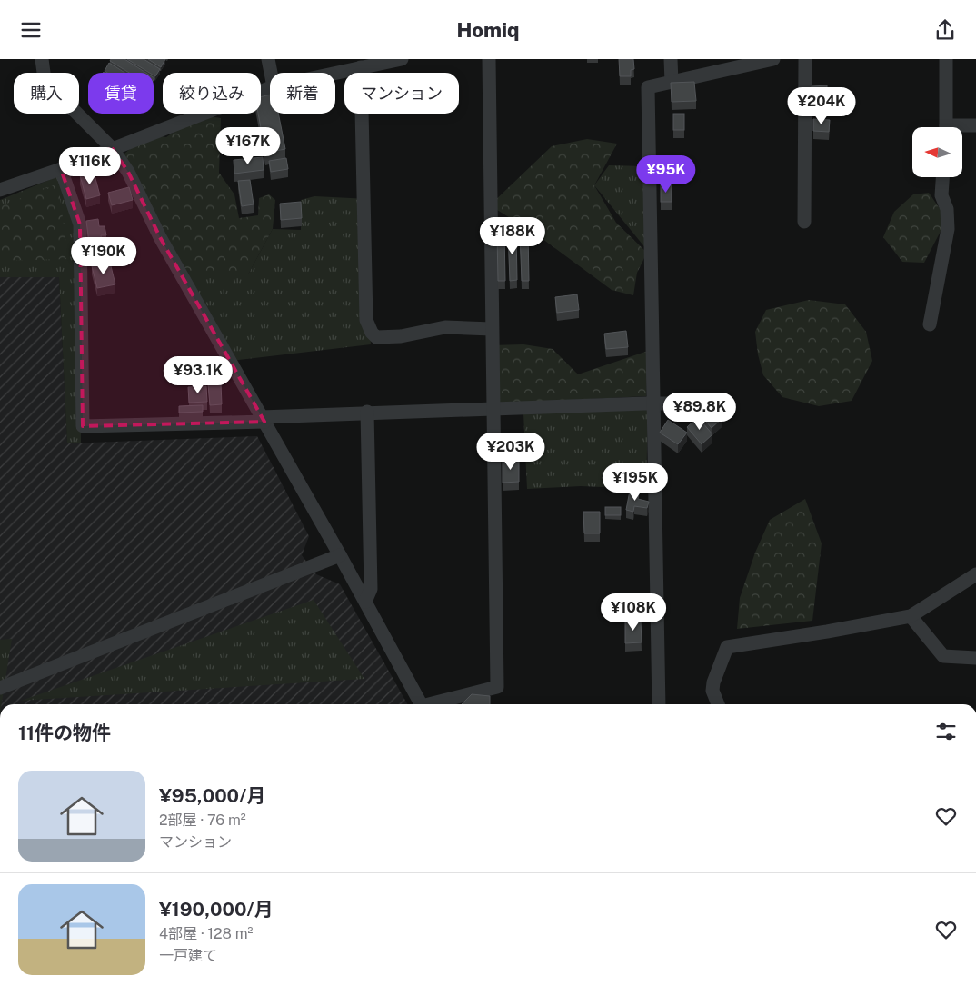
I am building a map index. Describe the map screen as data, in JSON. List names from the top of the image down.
{
  "north": "left",
  "page": {
    "header": "Homiq",
    "chip": [
      "購入",
      "賃貸",
      "絞り込み",
      "新着",
      "マンション"
    ],
    "price": [
      "¥204K",
      "¥167K",
      "¥116K",
      "¥95K",
      "¥188K",
      "¥190K",
      "¥93.1K",
      "¥89.8K",
      "¥203K",
      "¥195K",
      "¥108K"
    ],
    "heading": "11件の物件",
    "list": [
      {
        "name": "¥95,000/月",
        "note": "2部屋 · 76 m² · マンション"
      },
      {
        "name": "¥190,000/月",
        "note": "4部屋 · 128 m² · 一戸建て"
      }
    ]
  }
}
